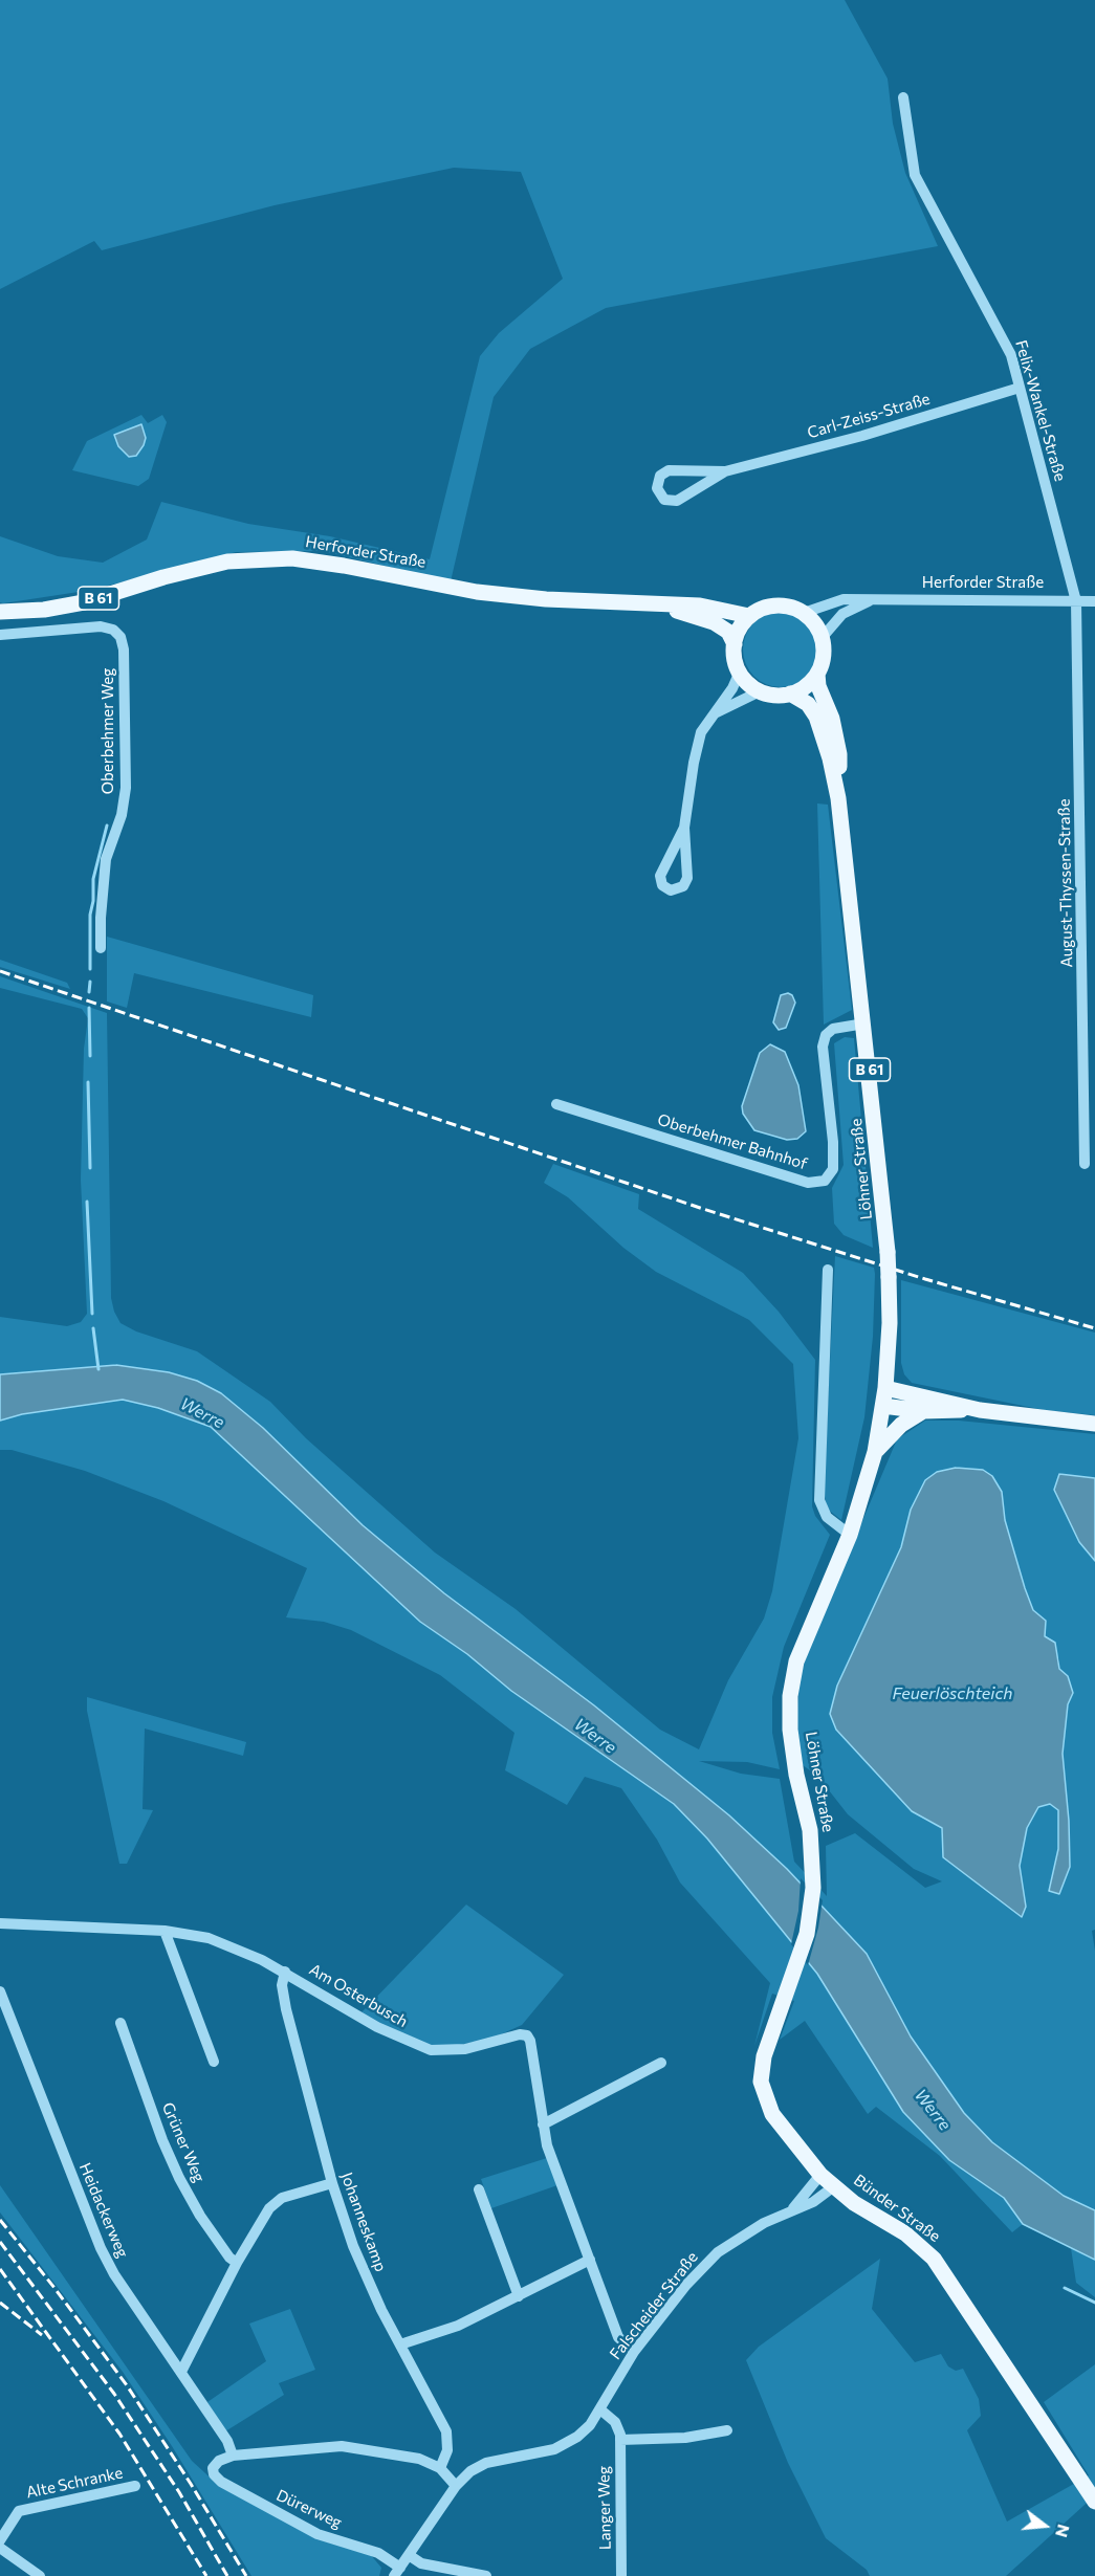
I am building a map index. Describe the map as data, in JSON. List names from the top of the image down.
{
  "streets": {
    "main road": [
      "Herforder Straße",
      "B 61",
      "Löhner Straße",
      "Bünder Straße"
    ],
    "street": [
      "Felix-Wankel-Straße",
      "Carl-Zeiss-Straße",
      "Oberbehmer Weg",
      "August-Thyssen-Straße",
      "Oberbehmer Bahnhof",
      "Am Osterbusch",
      "Grüner Weg",
      "Heidackerweg",
      "Johanneskamp",
      "Falscheider Straße",
      "Alte Schranke",
      "Langer Weg",
      "Dürerweg"
    ]
  },
  "crossings": [
    ["Felix-Wankel-Straße", "Carl-Zeiss-Straße"],
    ["Felix-Wankel-Straße", "Herforder Straße"],
    ["Felix-Wankel-Straße", "August-Thyssen-Straße"],
    ["Herforder Straße", "August-Thyssen-Straße"],
    ["Herforder Straße", "Löhner Straße"],
    ["Oberbehmer Bahnhof", "Löhner Straße"],
    ["Löhner Straße", "Bünder Straße"],
    ["Am Osterbusch", "Johanneskamp"],
    ["Am Osterbusch", "Falscheider Straße"],
    ["Bünder Straße", "Falscheider Straße"],
    ["Heidackerweg", "Dürerweg"],
    ["Falscheider Straße", "Langer Weg"],
    ["Falscheider Straße", "Dürerweg"]
  ],
  "water": ["Werre", "Feuerlöschteich"],
  "north": "right"
}
